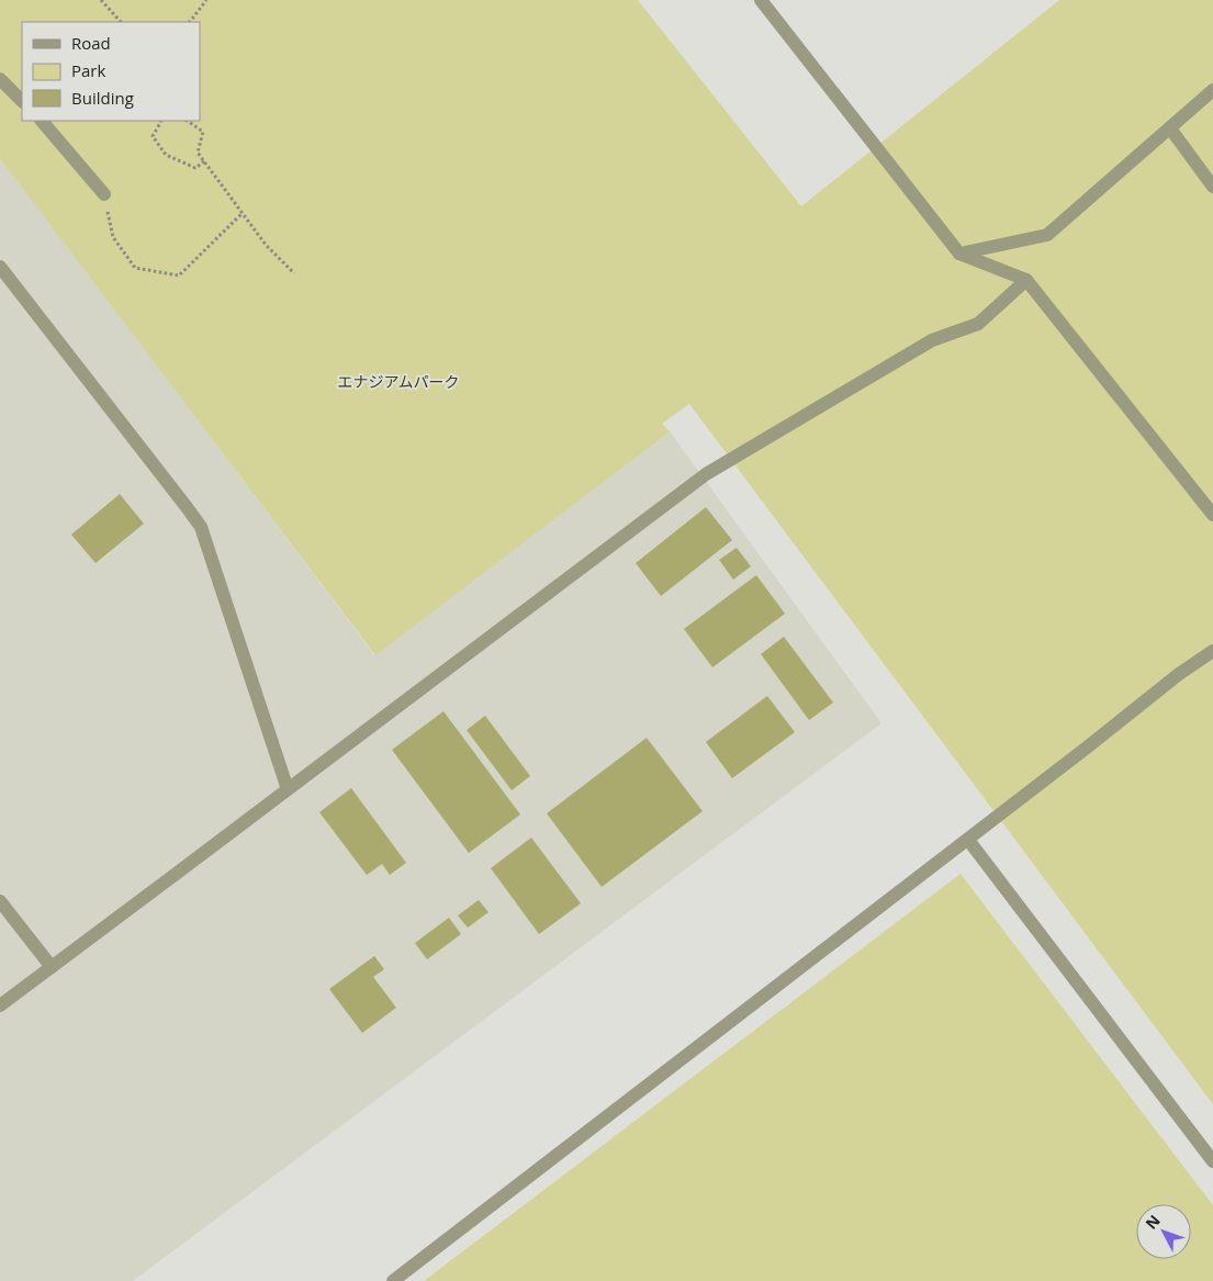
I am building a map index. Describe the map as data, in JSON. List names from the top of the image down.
{
  "parks": ["エナジアムパーク"],
  "legend": ["Road", "Park", "Building"],
  "north": "top left"
}
